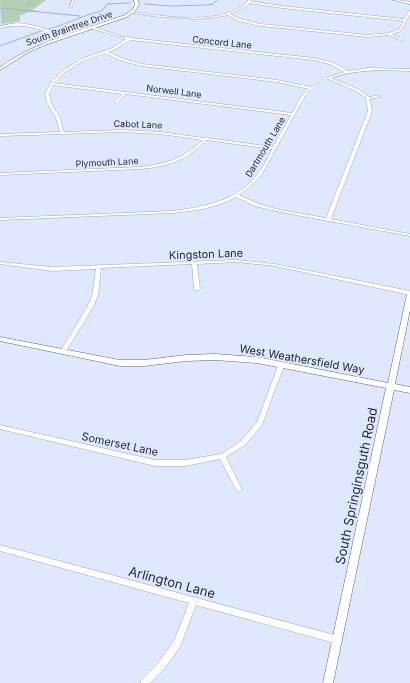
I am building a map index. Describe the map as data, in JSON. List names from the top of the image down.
{
  "streets": {
    "street": [
      "South Braintree Drive",
      "Concord Lane",
      "Norwell Lane",
      "Cabot Lane",
      "Dartmouth Lane",
      "Plymouth Lane",
      "Kingston Lane",
      "West Weathersfield Way",
      "Somerset Lane",
      "South Springinsguth Road",
      "Arlington Lane"
    ]
  },
  "crossings": [
    ["South Braintree Drive", "Concord Lane"],
    ["Concord Lane", "Dartmouth Lane"],
    ["Norwell Lane", "Dartmouth Lane"],
    ["Cabot Lane", "Dartmouth Lane"],
    ["Cabot Lane", "Plymouth Lane"],
    ["Kingston Lane", "South Springinsguth Road"],
    ["West Weathersfield Way", "Somerset Lane"],
    ["West Weathersfield Way", "South Springinsguth Road"],
    ["South Springinsguth Road", "Arlington Lane"]
  ]
}
